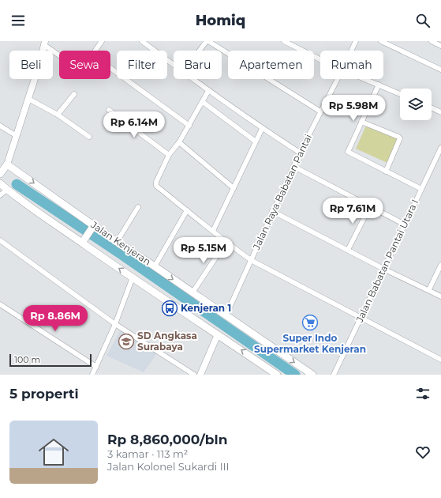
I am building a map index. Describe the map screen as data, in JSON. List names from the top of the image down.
{
  "streets": {
    "main road": ["Jalan Kenjeran"],
    "street": ["Jalan Raya Babatan Pantai", "Jalan Babatan Pantai Utara I"]
  },
  "crossings": [
    ["Jalan Raya Babatan Pantai", "Jalan Kenjeran"]
  ],
  "places": {
    "bus stop": ["Kenjeran 1"],
    "supermarket": ["Super Indo Supermarket Kenjeran"],
    "school or university": ["SD Angkasa Surabaya"]
  },
  "scale_bar": "100 m",
  "page": {
    "header": "Homiq",
    "chip": [
      "Beli",
      "Sewa",
      "Filter",
      "Baru",
      "Apartemen",
      "Rumah"
    ],
    "price": [
      "Rp 5.98M",
      "Rp 6.14M",
      "Rp 7.61M",
      "Rp 5.15M",
      "Rp 8.86M"
    ],
    "scale": "100 m",
    "heading": "5 properti",
    "list": [
      {
        "name": "Rp 8,860,000/bln",
        "note": "3 kamar · 113 m² · Jalan Kolonel Sukardi III"
      }
    ]
  }
}
